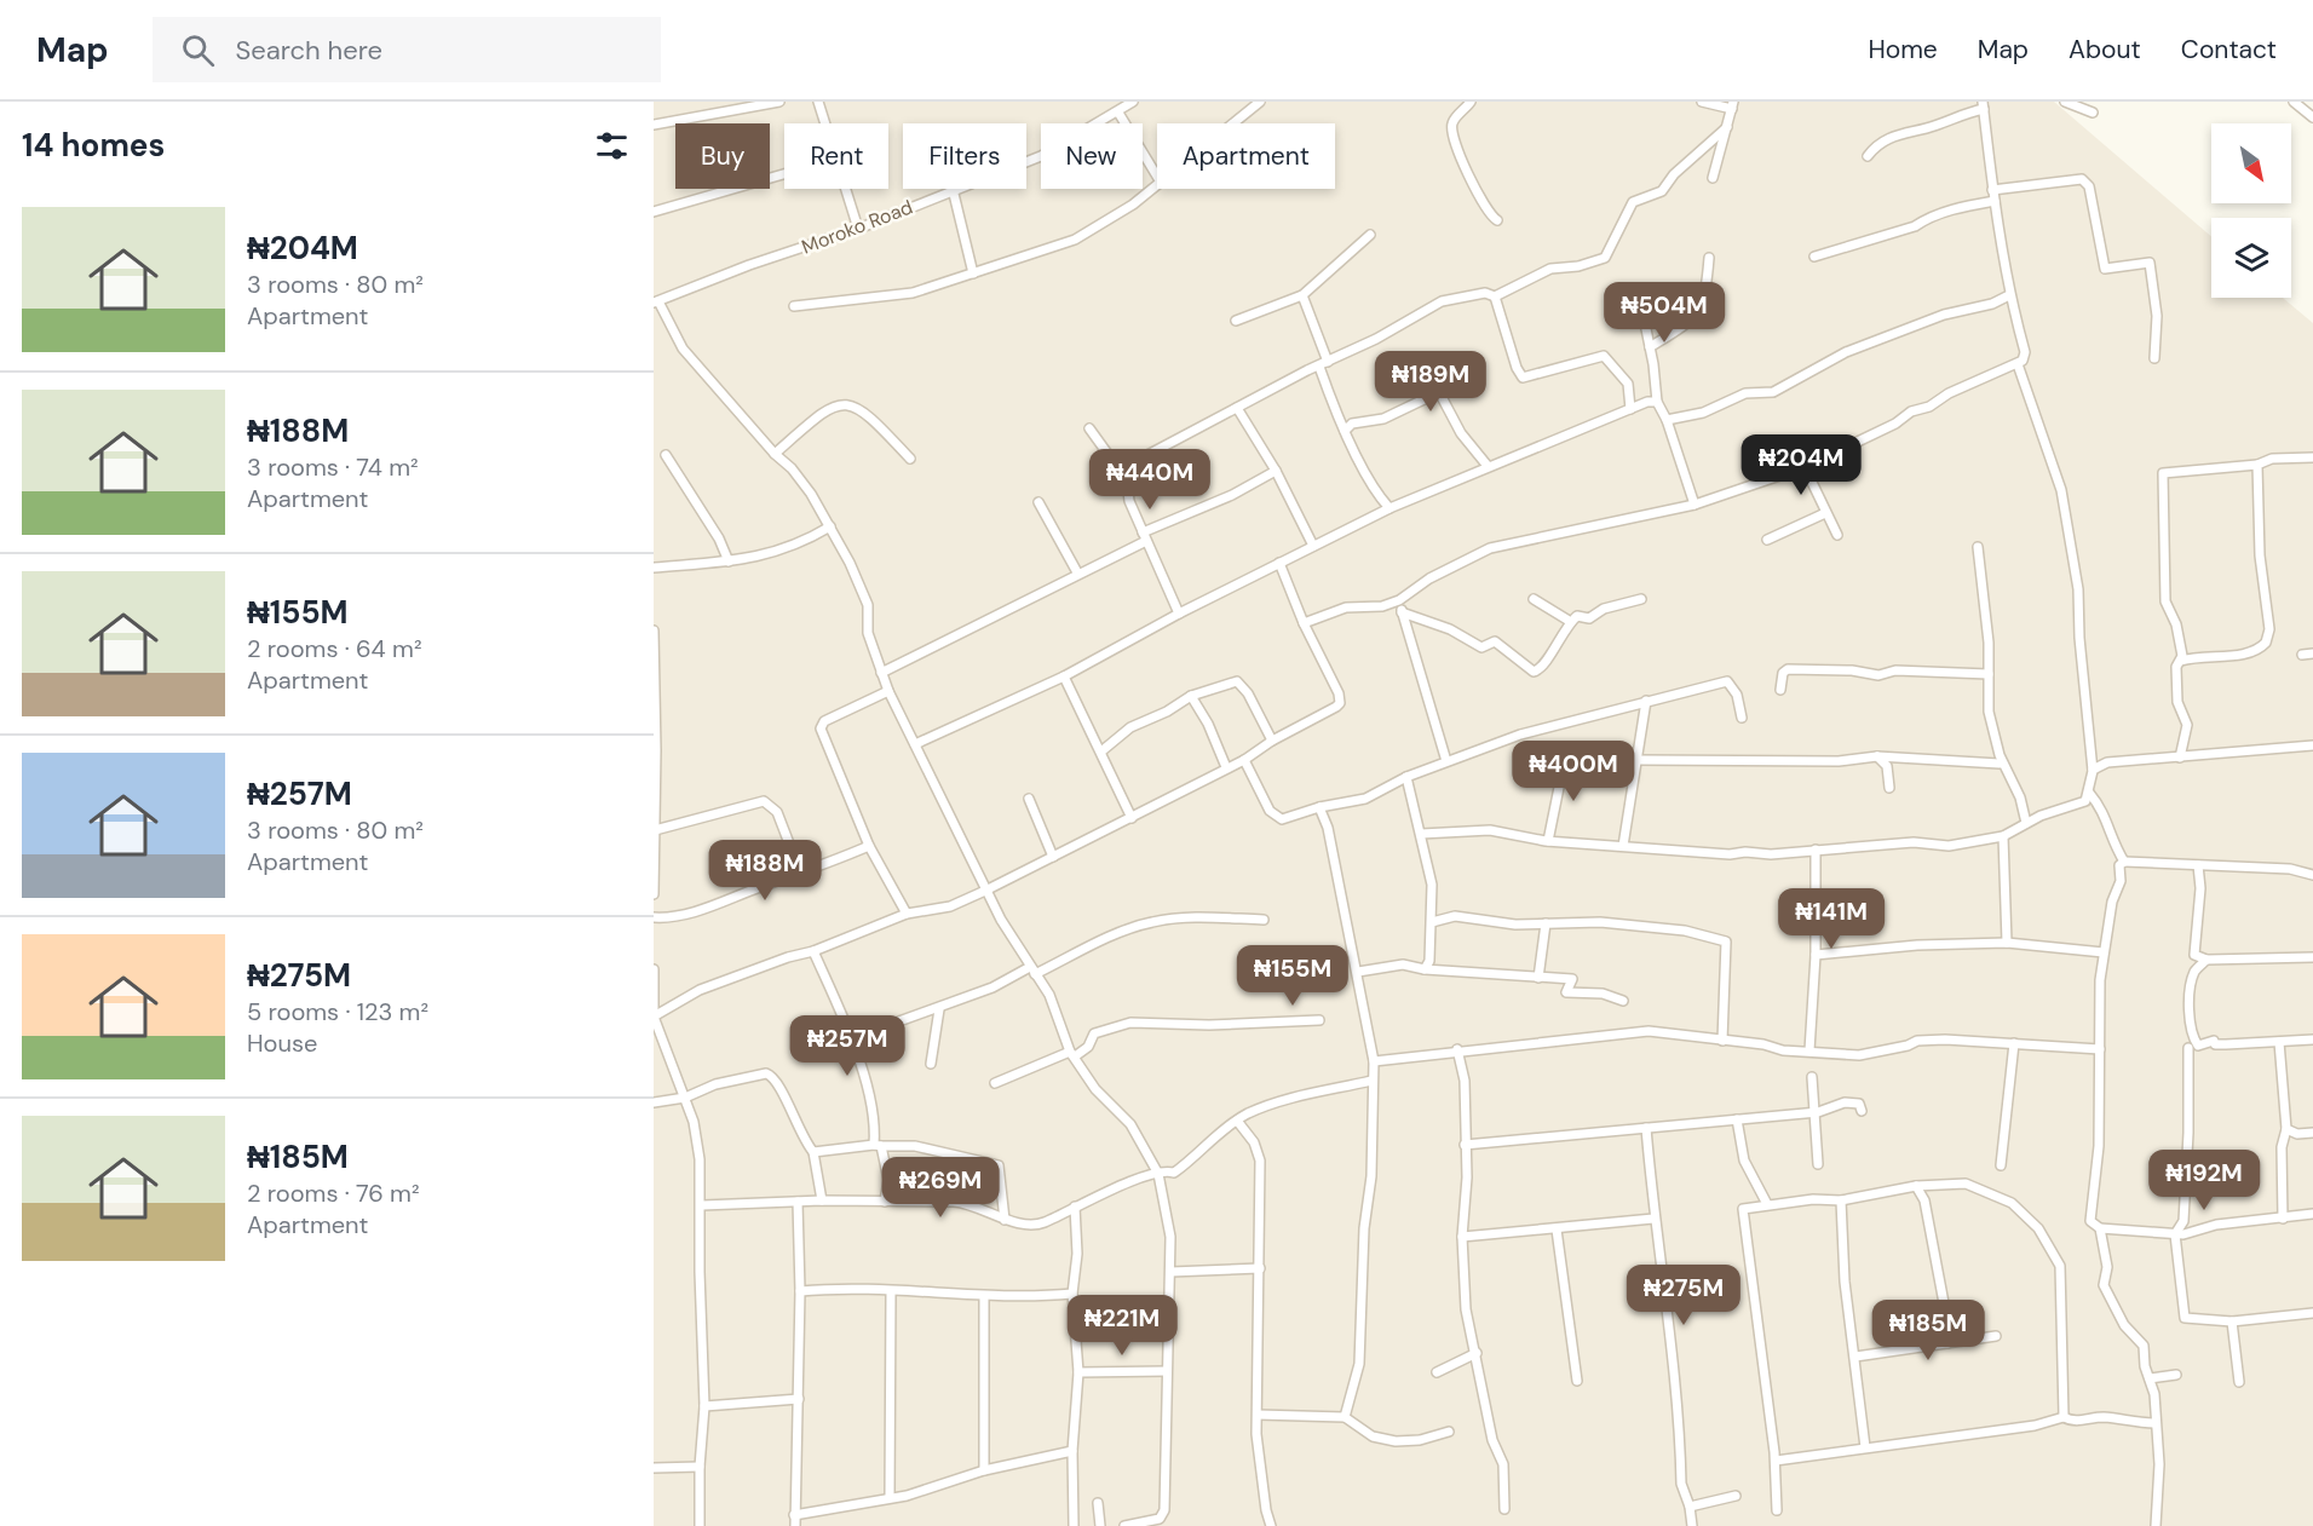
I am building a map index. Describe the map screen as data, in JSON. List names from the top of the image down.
{
  "streets": {
    "street": ["Moroko Road"]
  },
  "north": "bottom right",
  "page": {
    "header": "Map",
    "search": "Search here",
    "nav": [
      "Home",
      "Map",
      "About",
      "Contact"
    ],
    "heading": "14 homes",
    "chip": [
      "Buy",
      "Rent",
      "Filters",
      "New",
      "Apartment"
    ],
    "list": [
      {
        "name": "₦204M",
        "note": "3 rooms · 80 m² · Apartment"
      },
      {
        "name": "₦188M",
        "note": "3 rooms · 74 m² · Apartment"
      },
      {
        "name": "₦155M",
        "note": "2 rooms · 64 m² · Apartment"
      },
      {
        "name": "₦257M",
        "note": "3 rooms · 80 m² · Apartment"
      },
      {
        "name": "₦275M",
        "note": "5 rooms · 123 m² · House"
      },
      {
        "name": "₦185M",
        "note": "2 rooms · 76 m² · Apartment"
      }
    ],
    "price": [
      "₦504M",
      "₦189M",
      "₦204M",
      "₦440M",
      "₦400M",
      "₦188M",
      "₦141M",
      "₦155M",
      "₦257M",
      "₦192M",
      "₦269M",
      "₦275M",
      "₦221M",
      "₦185M"
    ]
  }
}
